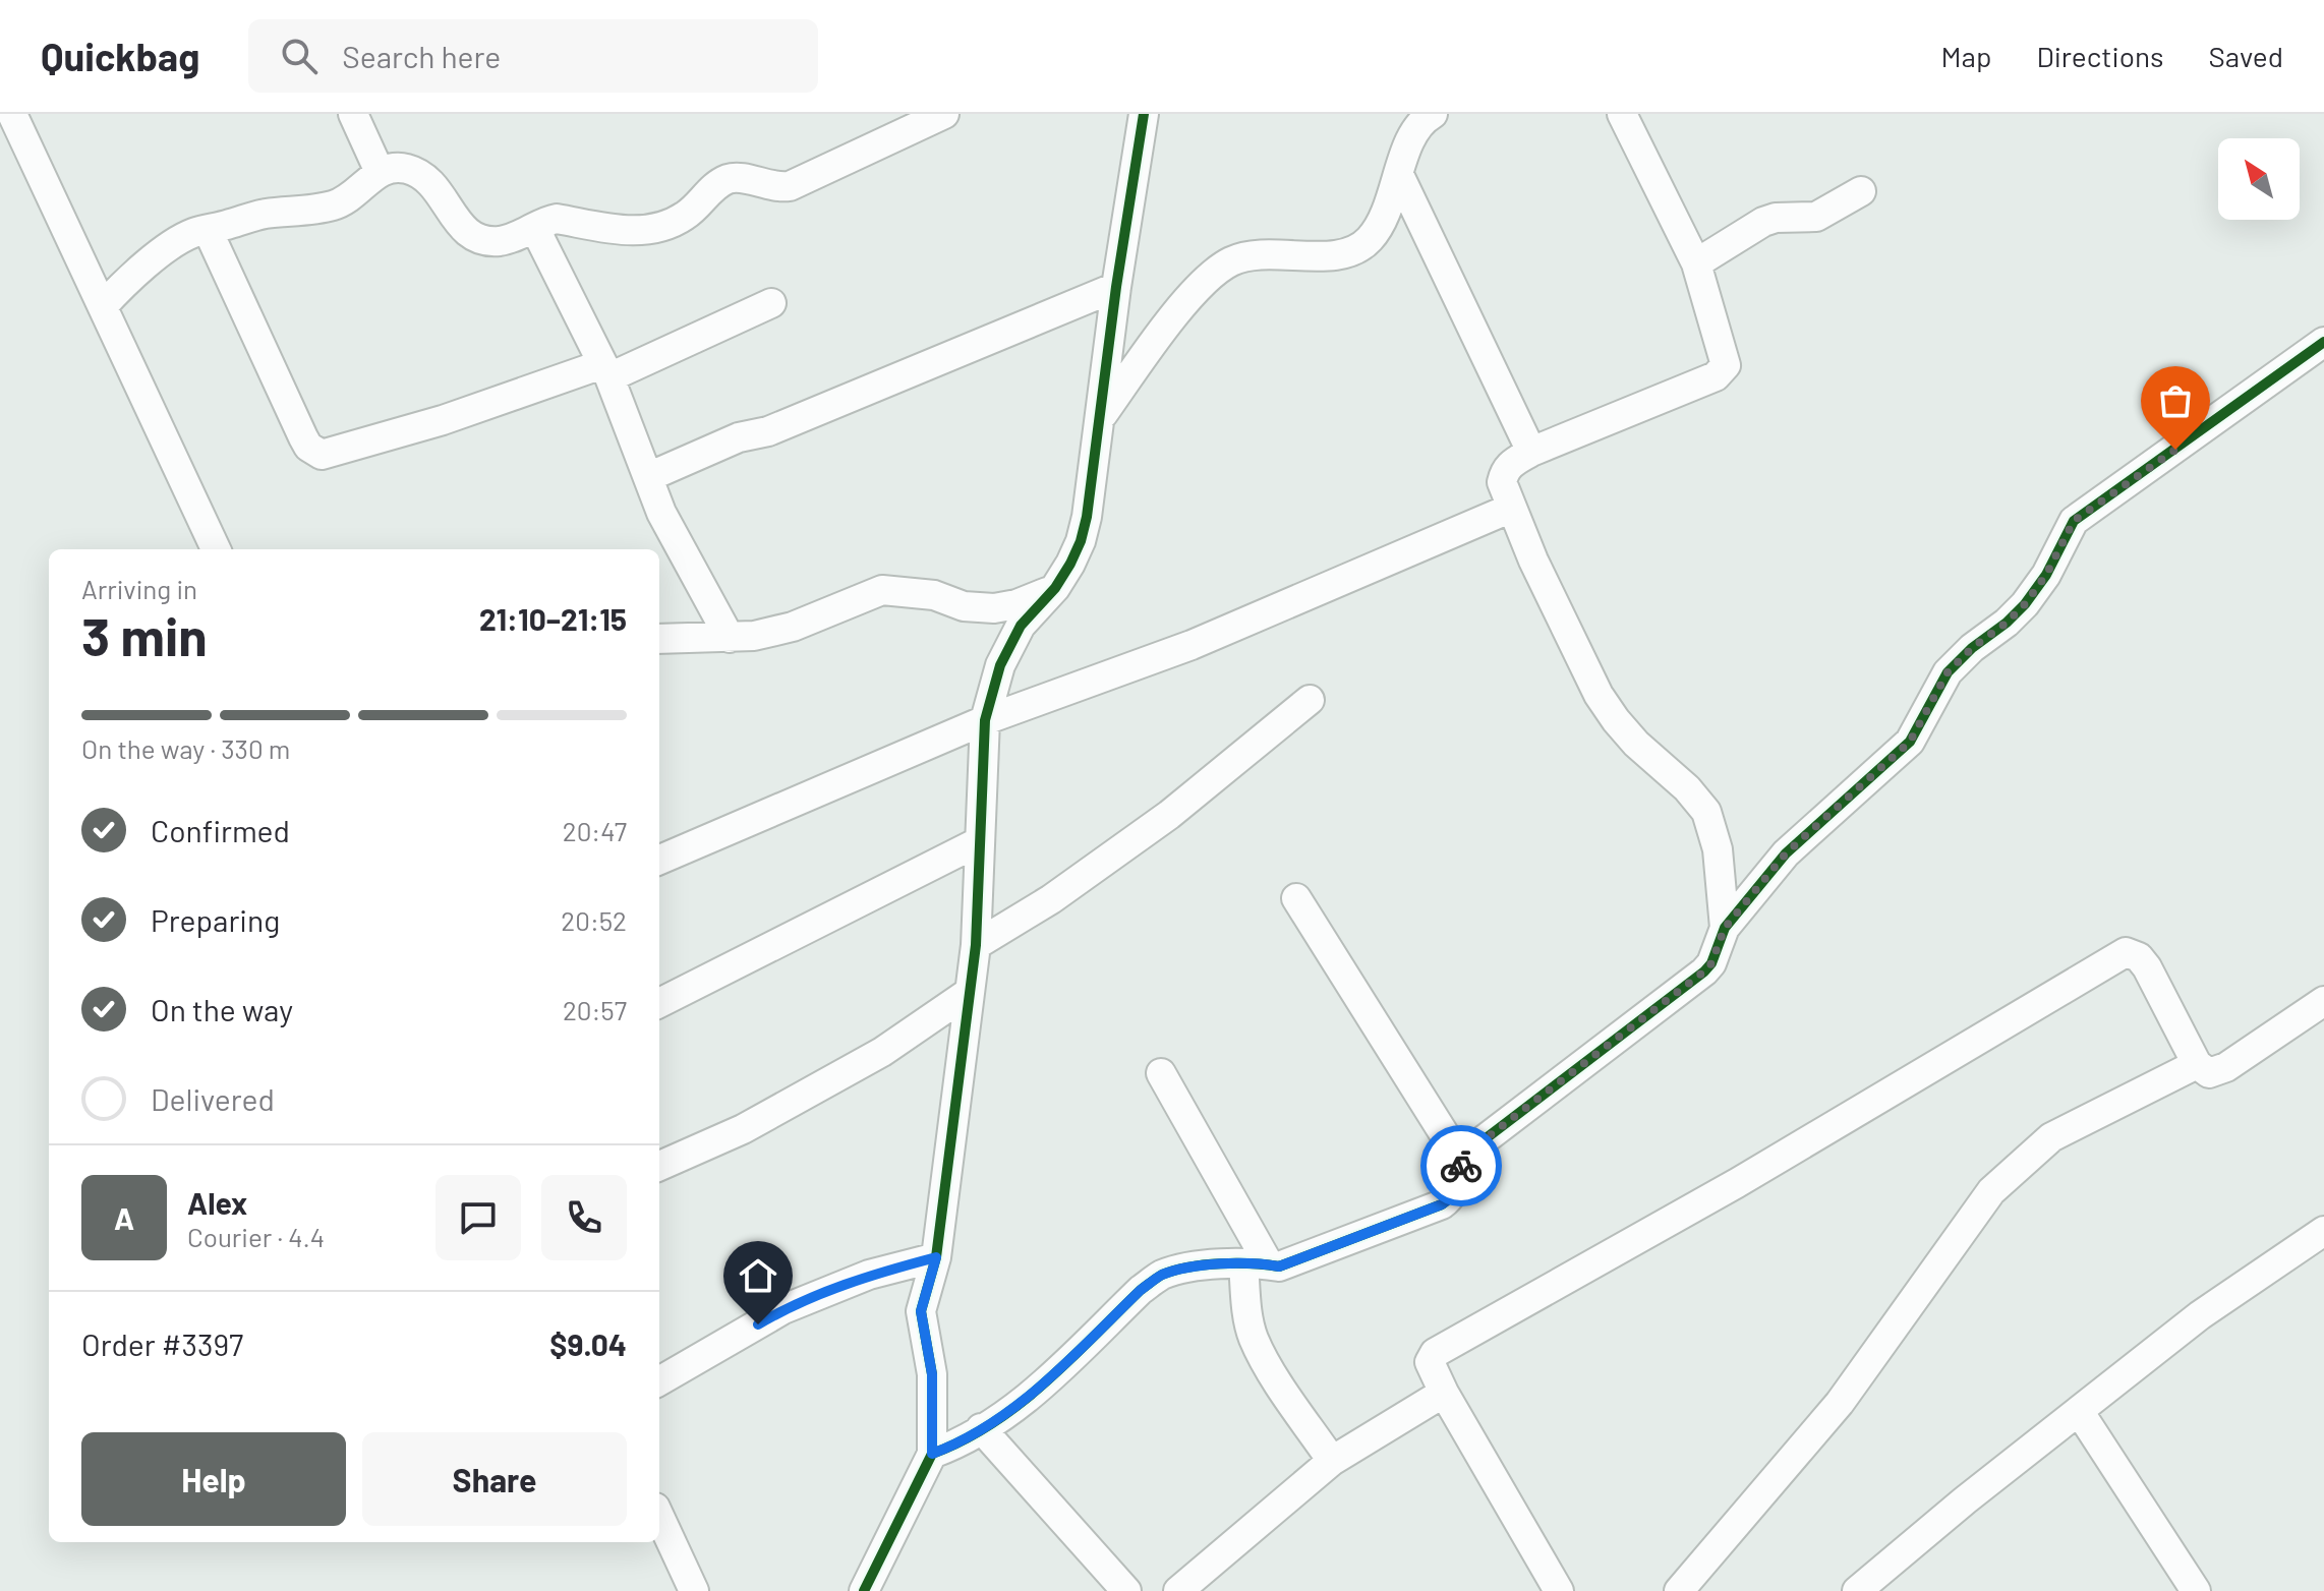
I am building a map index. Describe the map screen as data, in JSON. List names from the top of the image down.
{
  "north": "top left",
  "page": {
    "header": "Quickbag",
    "search": "Search here",
    "nav": ["Map", "Directions", "Saved"],
    "heading": ["3 min", "Arriving in", "21:10–21:15"],
    "panel": [
      "Alex",
      "Courier · 4.4",
      "Order #3397",
      "$9.04"
    ],
    "bar": "On the way · 330 m",
    "list": [
      ["Confirmed", "20:47"],
      ["Preparing", "20:52"],
      ["On the way", "20:57"],
      "Delivered"
    ],
    "round": "A",
    "buttons": ["Help", "Share"]
  }
}
